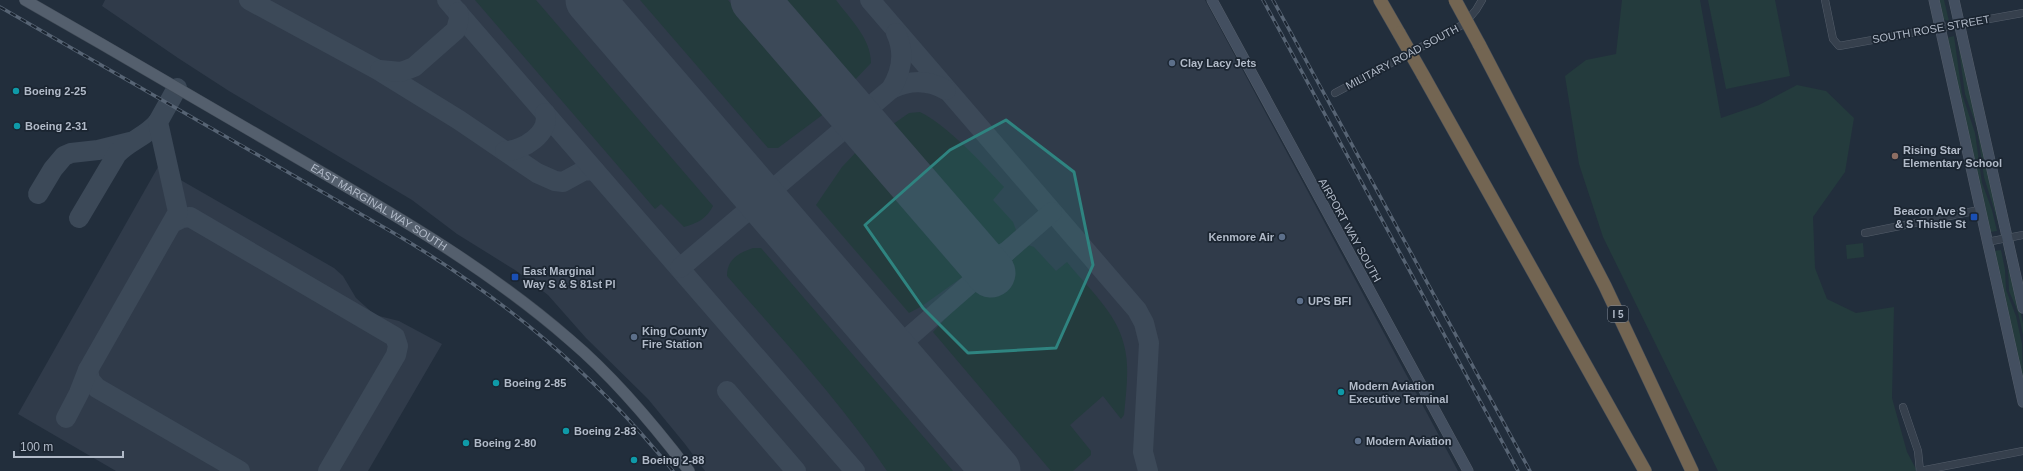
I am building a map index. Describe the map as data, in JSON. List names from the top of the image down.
{
  "streets": {
    "highway": ["I 5"],
    "main road": ["EAST MARGINAL WAY SOUTH", "AIRPORT WAY SOUTH"],
    "street": ["SOUTH ROSE STREET", "MILITARY ROAD SOUTH"]
  },
  "places": {
    "other": [
      "Clay Lacy Jets",
      "Boeing 2-25",
      "Boeing 2-31",
      "Rising Star Elementary School",
      "Kenmore Air",
      "UPS BFI",
      "King County Fire Station",
      "Boeing 2-85",
      "Modern Aviation Executive Terminal",
      "Boeing 2-83",
      "Modern Aviation",
      "Boeing 2-80",
      "Boeing 2-88"
    ],
    "transit": ["Beacon Ave S & S Thistle St", "East Marginal Way S & S 81st Pl"]
  },
  "scale_bar": "100 m"
}
